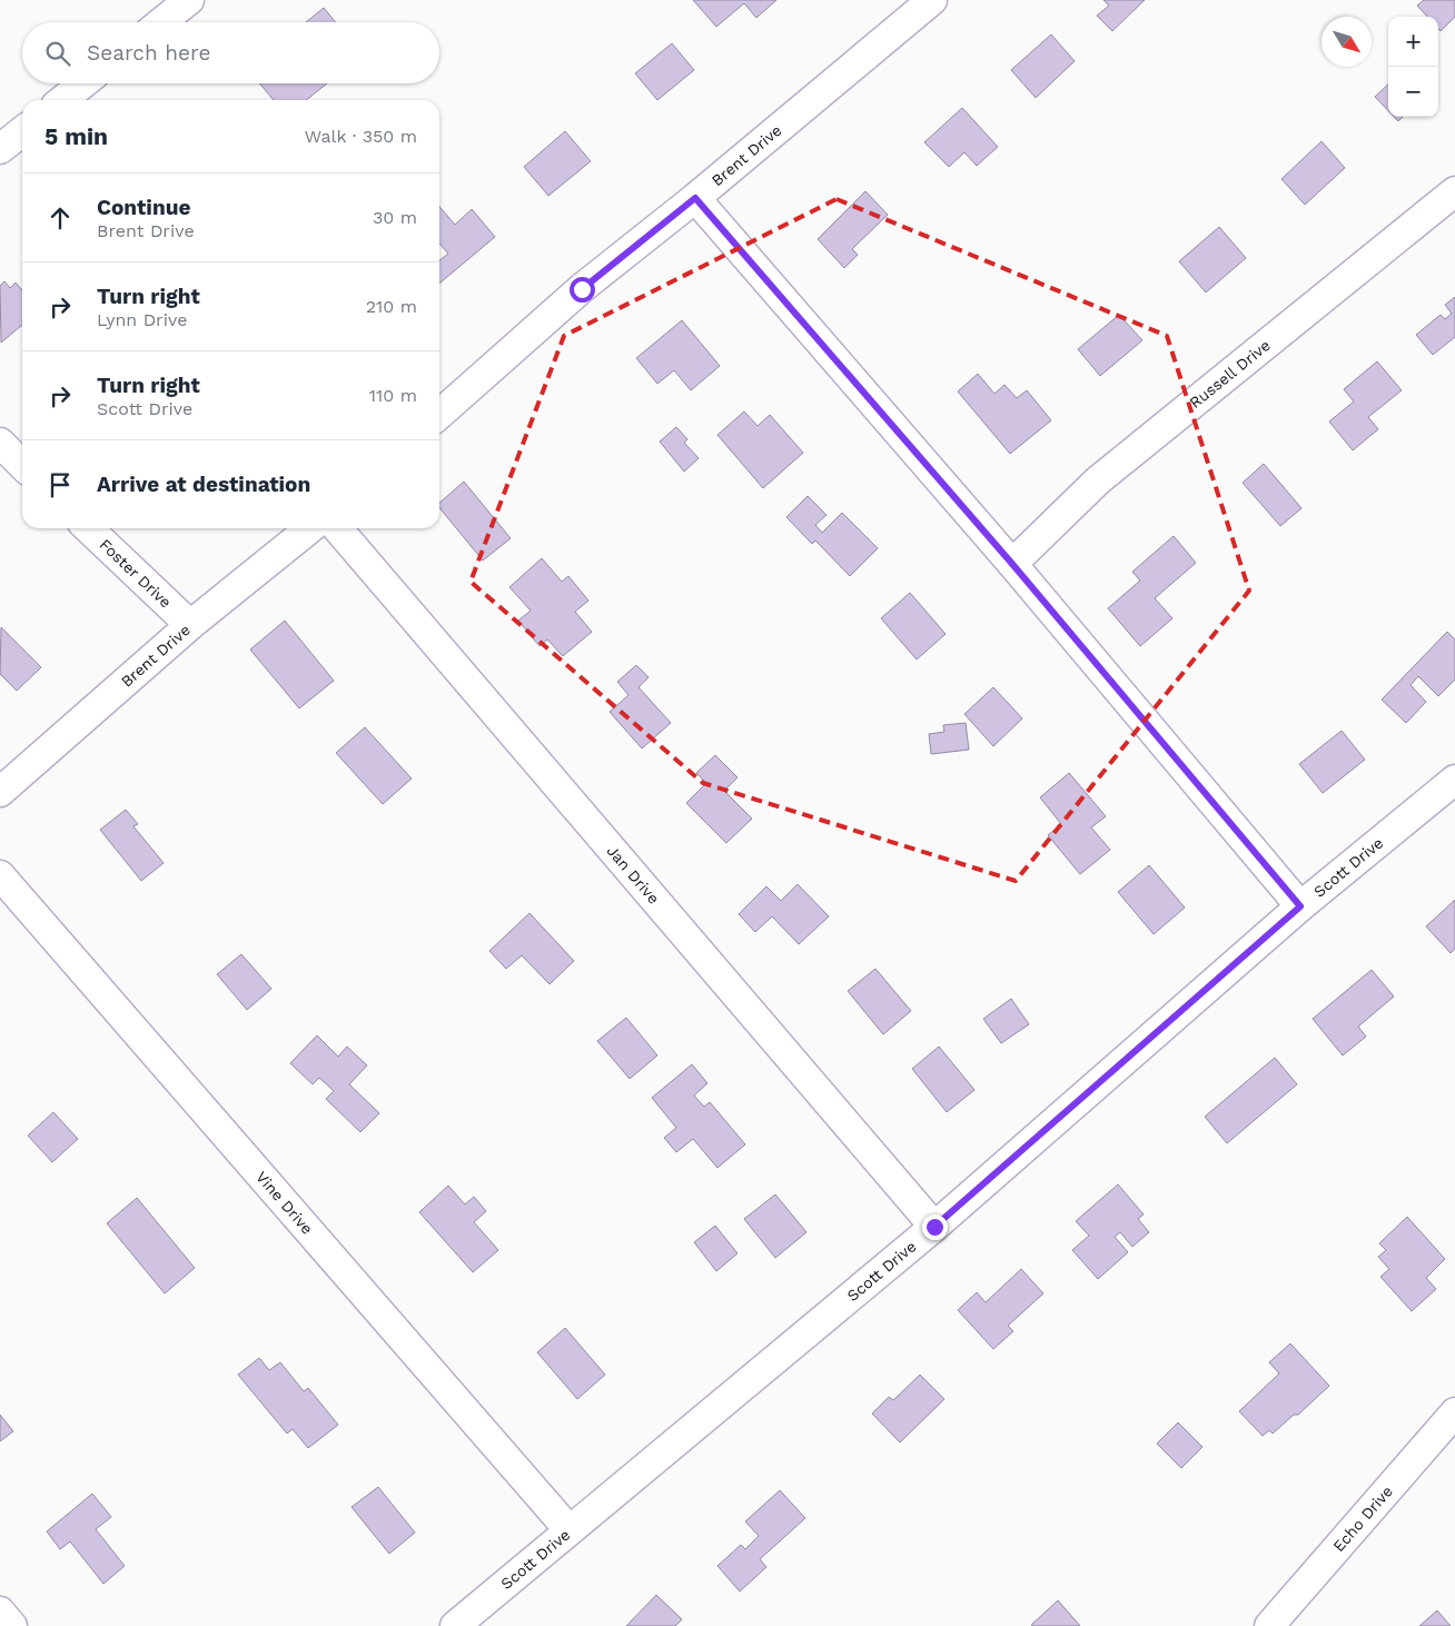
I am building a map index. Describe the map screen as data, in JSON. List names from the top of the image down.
{
  "streets": {
    "street": [
      "Brent Drive",
      "Russell Drive",
      "Foster Drive",
      "Scott Drive",
      "Jan Drive",
      "Vine Drive",
      "Echo Drive"
    ]
  },
  "crossings": [
    ["Brent Drive", "Foster Drive"],
    ["Scott Drive", "Jan Drive"],
    ["Scott Drive", "Vine Drive"]
  ],
  "north": "bottom right",
  "page": {
    "map_buttons": ["+", "−"],
    "search": "Search here",
    "heading": ["5 min", "Walk · 350 m"],
    "list": [
      ["Continue", "Brent Drive", "30 m"],
      ["Turn right", "Lynn Drive", "210 m"],
      ["Turn right", "Scott Drive", "110 m"],
      "Arrive at destination"
    ]
  }
}
